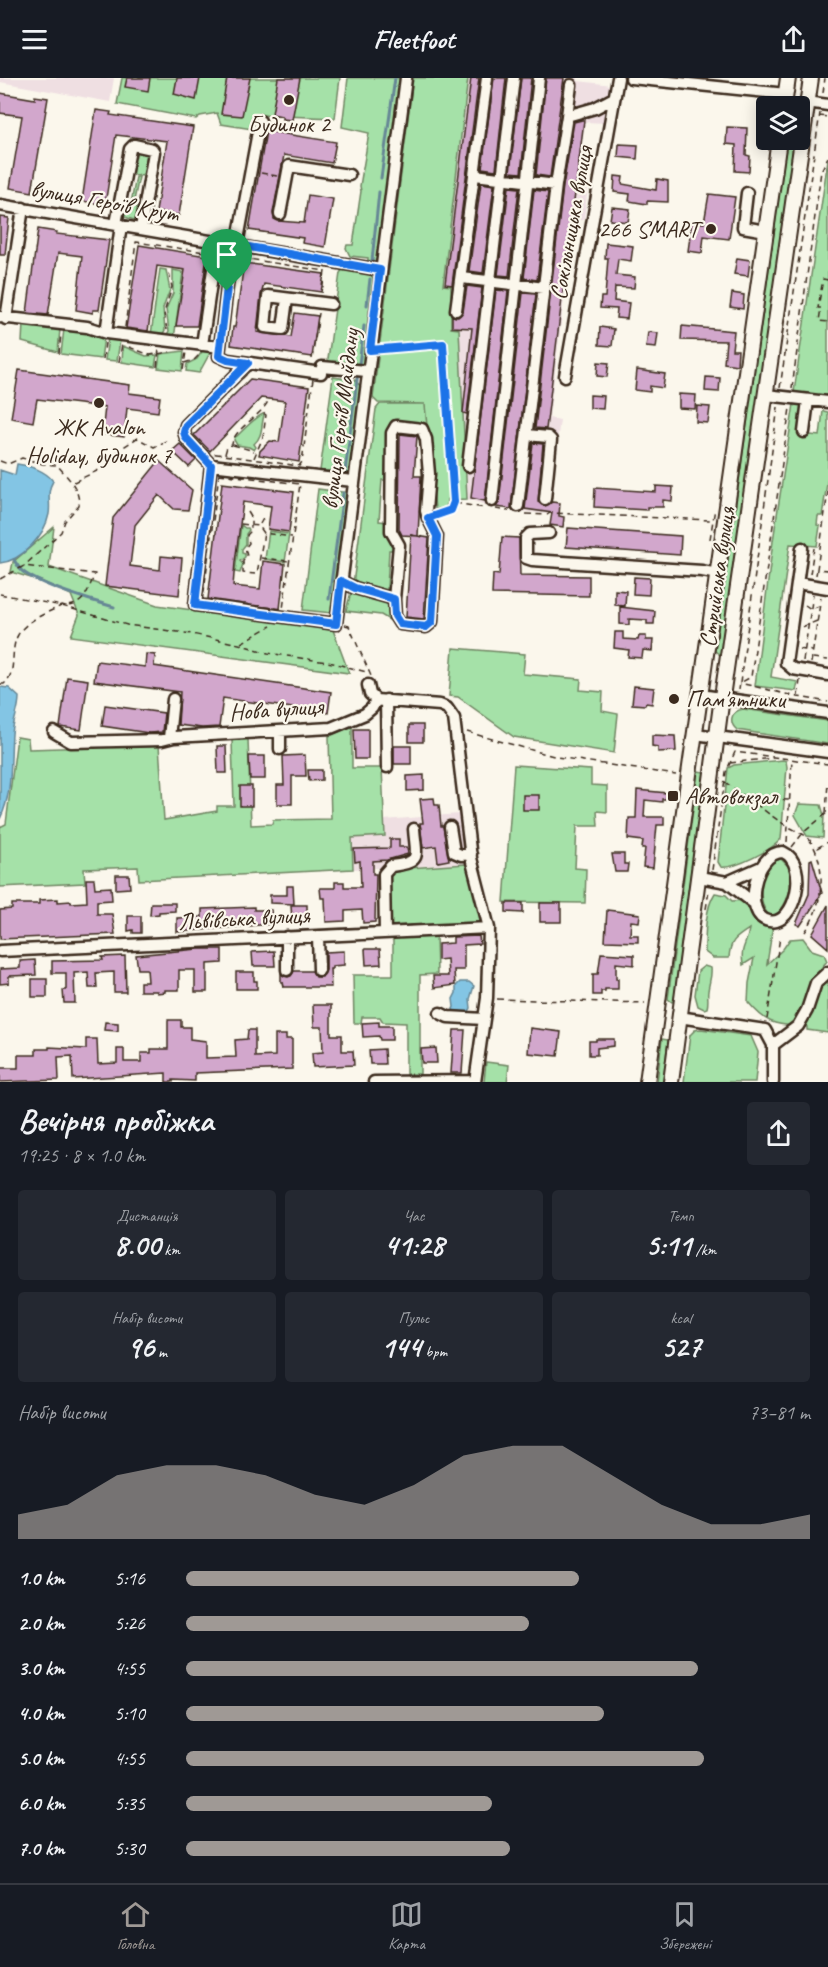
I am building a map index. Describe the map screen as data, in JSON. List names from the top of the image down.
{
  "streets": {
    "main road": ["Стрийська вулиця"],
    "street": [
      "вулиця Героїв Крут",
      "Сокільницька вулиця",
      "вулиця Героїв Майдану",
      "Нова вулиця",
      "Львівська вулиця"
    ]
  },
  "crossings": [
    ["вулиця Героїв Крут", "вулиця Героїв Майдану"]
  ],
  "places": {
    "other": [
      "Будинок 2",
      "266 SMART",
      "ЖК Avalon Holiday, будинок 7",
      "Пам'ятники"
    ],
    "transit": ["Автовокзал"]
  },
  "page": {
    "header": "Fleetfoot",
    "heading": ["Вечірня пробіжка", "19:25 · 8 × 1.0 km"],
    "stats": [
      ["Дистанція", "8.00 km"],
      ["Час", "41:28"],
      ["Темп", "5:11 /km"],
      ["Набір висоти", "96 m"],
      ["Пульс", "144 bpm"],
      ["kcal", "527"]
    ],
    "chart": ["Набір висоти", "73–81 m"],
    "list": [
      {
        "name": "1.0 km",
        "note": "5:16"
      },
      {
        "name": "2.0 km",
        "note": "5:26"
      },
      {
        "name": "3.0 km",
        "note": "4:55"
      },
      {
        "name": "4.0 km",
        "note": "5:10"
      },
      {
        "name": "5.0 km",
        "note": "4:55"
      },
      {
        "name": "6.0 km",
        "note": "5:35"
      },
      {
        "name": "7.0 km",
        "note": "5:30"
      }
    ],
    "tabs": ["Головна", "Карта", "Збережені"]
  }
}
